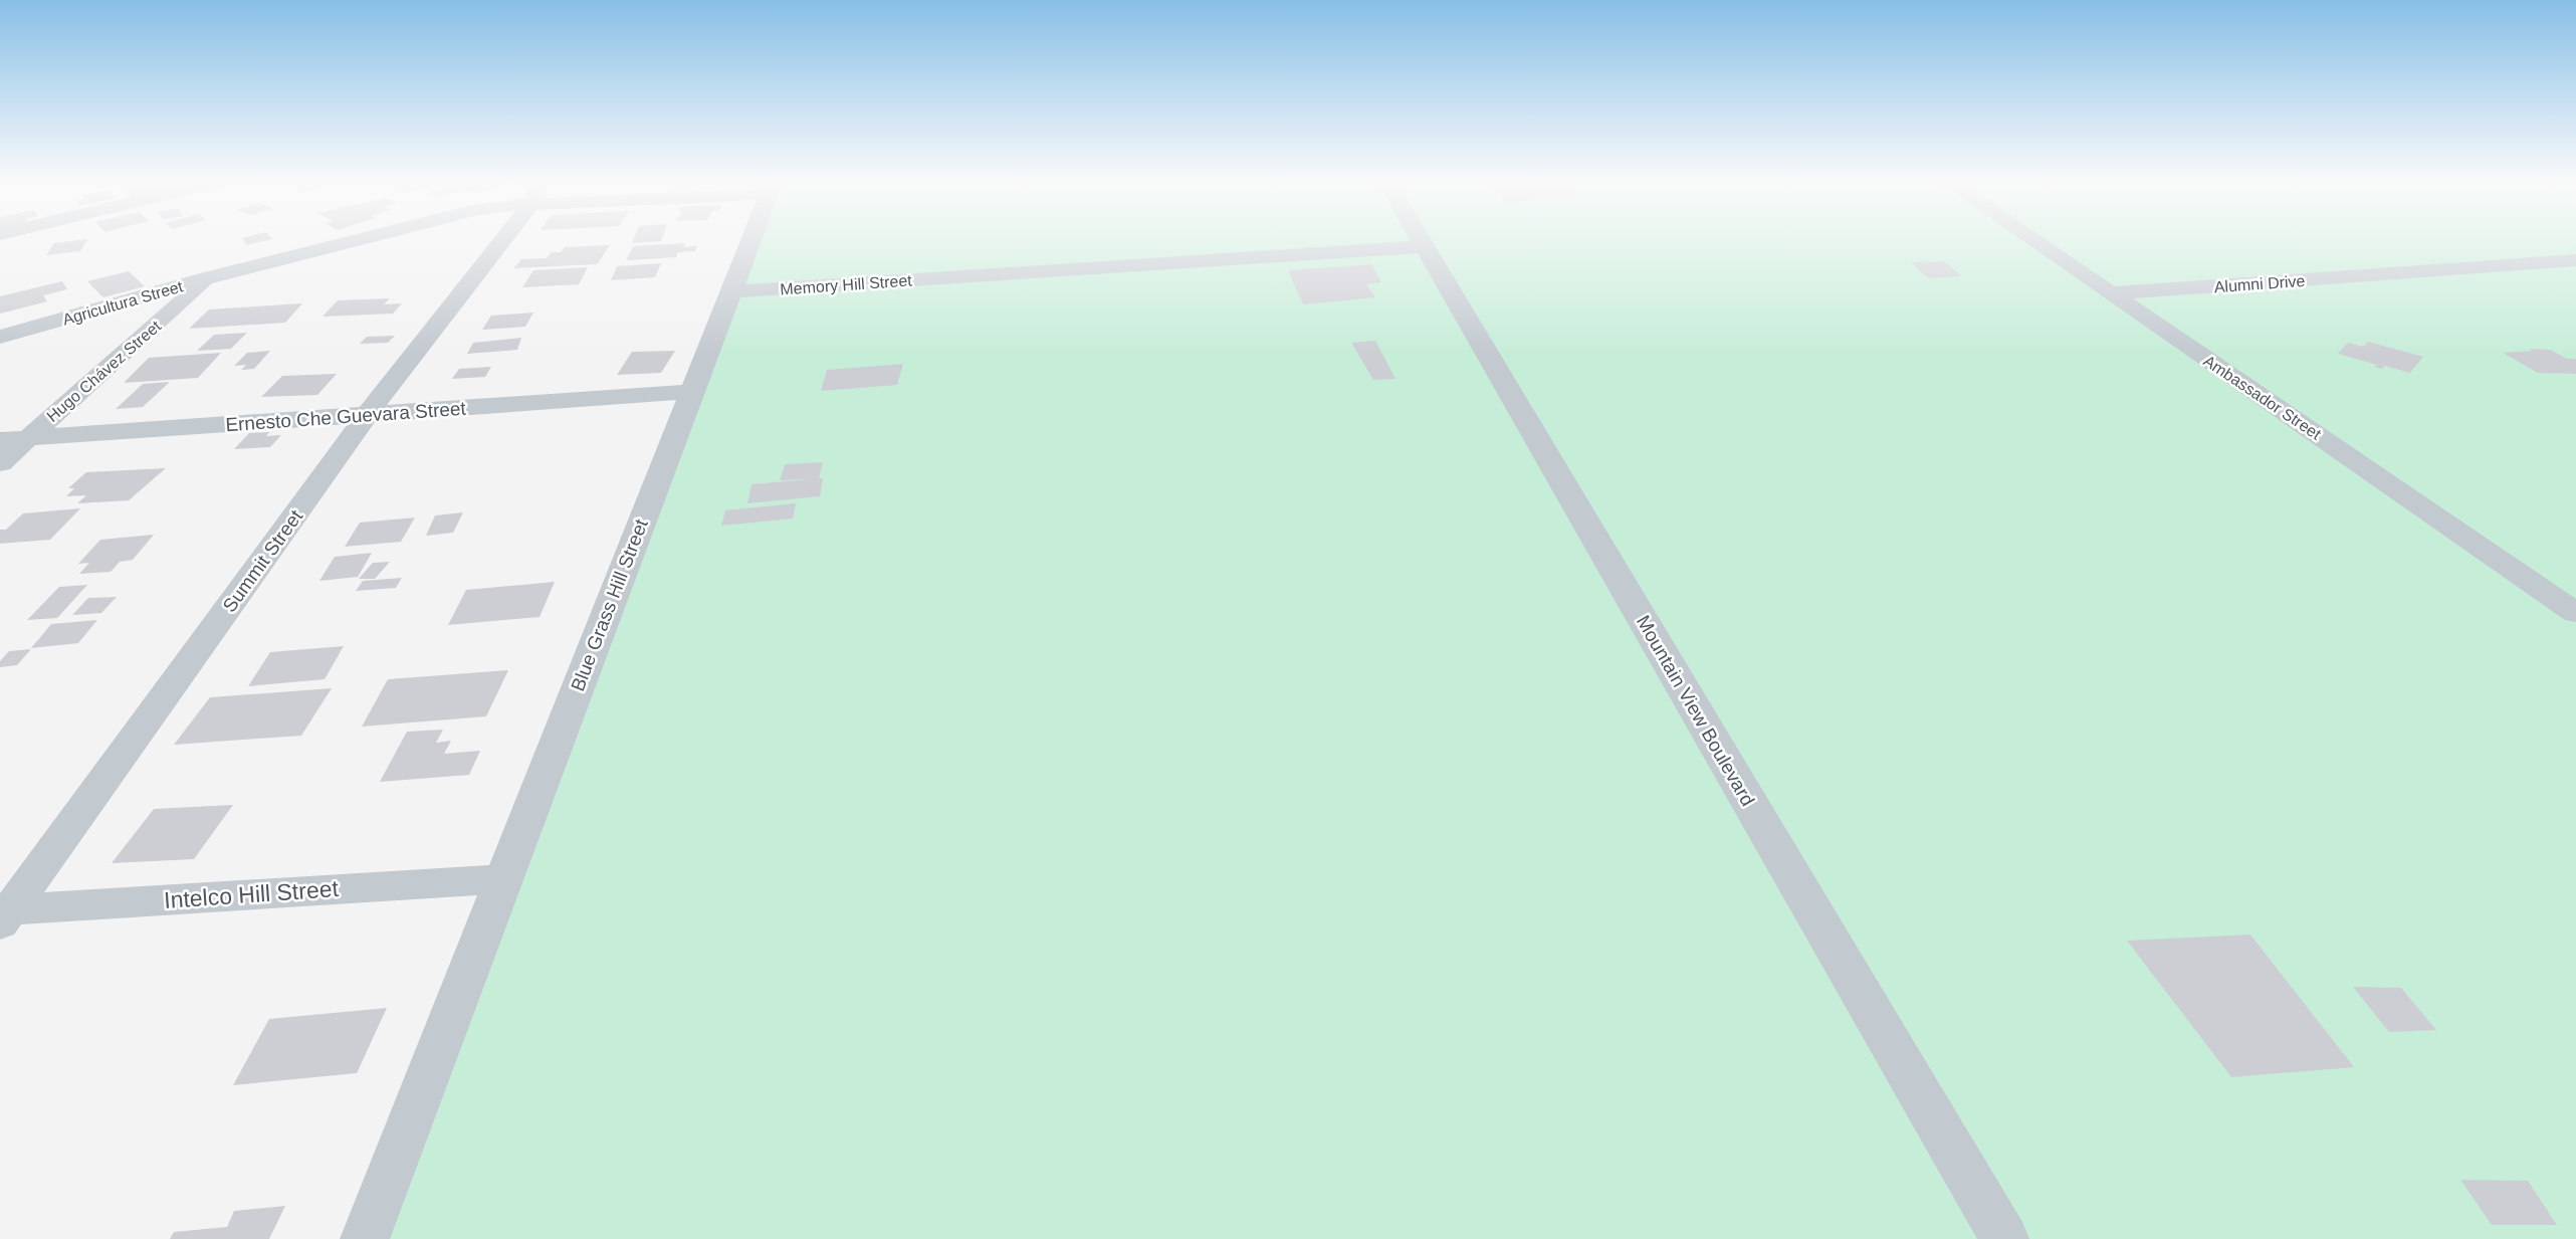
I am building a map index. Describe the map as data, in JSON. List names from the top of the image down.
{
  "streets": {
    "street": [
      "Alumni Drive",
      "Memory Hill Street",
      "Agricultura Street",
      "Hugo Chávez Street",
      "Ambassador Street",
      "Ernesto Che Guevara Street",
      "Summit Street",
      "Blue Grass Hill Street",
      "Mountain View Boulevard",
      "Intelco Hill Street"
    ]
  },
  "crossings": [
    ["Alumni Drive", "Ambassador Street"],
    ["Memory Hill Street", "Blue Grass Hill Street"],
    ["Memory Hill Street", "Mountain View Boulevard"],
    ["Agricultura Street", "Hugo Chávez Street"],
    ["Hugo Chávez Street", "Ernesto Che Guevara Street"],
    ["Ernesto Che Guevara Street", "Summit Street"],
    ["Ernesto Che Guevara Street", "Blue Grass Hill Street"],
    ["Summit Street", "Intelco Hill Street"],
    ["Blue Grass Hill Street", "Intelco Hill Street"]
  ]
}
